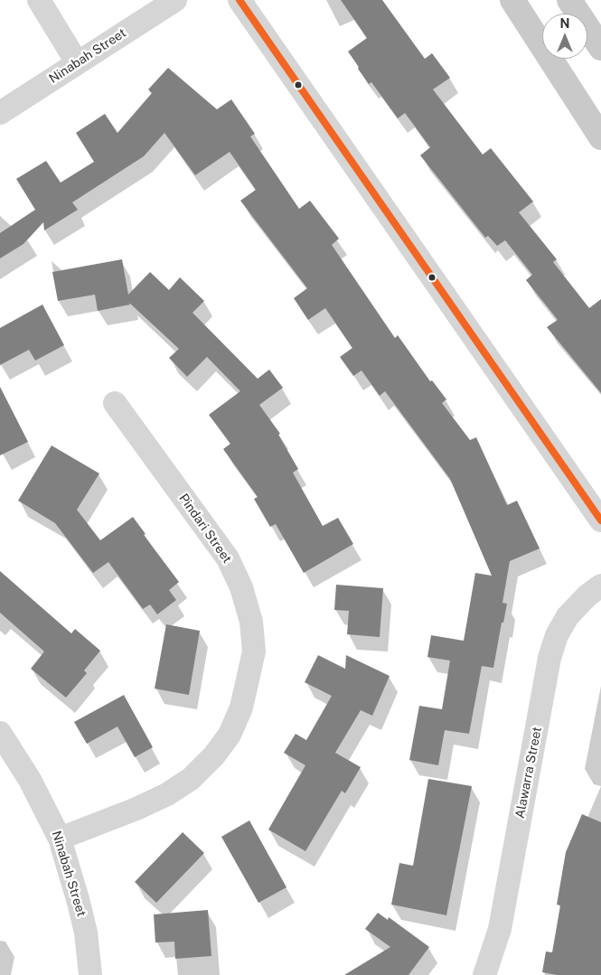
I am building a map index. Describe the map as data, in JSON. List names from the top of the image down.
{
  "streets": {
    "street": ["Ninabah Street", "Pindari Street", "Alawarra Street"]
  },
  "crossings": [
    ["Ninabah Street", "Pindari Street"]
  ],
  "north": "top"
}
